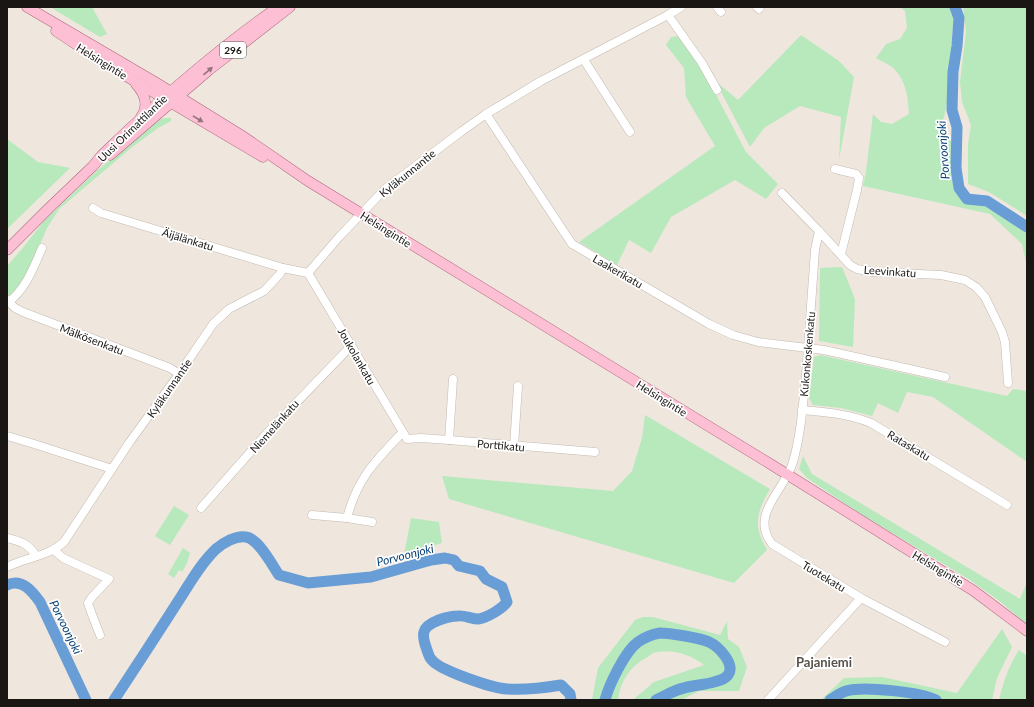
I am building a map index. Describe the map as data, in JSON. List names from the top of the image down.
{
  "streets": {
    "main road": ["296", "Helsingintie", "Uusi Orimattilantie"],
    "street": [
      "Kyläkunnantie",
      "Äijälänkatu",
      "Laakerikatu",
      "Leevinkatu",
      "Mälkösenkatu",
      "Kukonkoskenkatu",
      "Joukolankatu",
      "Niemelänkatu",
      "Porttikatu",
      "Rataskatu",
      "Tuotekatu"
    ]
  },
  "crossings": [
    ["296", "Helsingintie"],
    ["296", "Uusi Orimattilantie"],
    ["Helsingintie", "Uusi Orimattilantie"],
    ["Helsingintie", "Kyläkunnantie"],
    ["Helsingintie", "Kukonkoskenkatu"],
    ["Helsingintie", "Tuotekatu"],
    ["Kyläkunnantie", "Äijälänkatu"],
    ["Kyläkunnantie", "Laakerikatu"],
    ["Kyläkunnantie", "Mälkösenkatu"],
    ["Kyläkunnantie", "Joukolankatu"],
    ["Laakerikatu", "Kukonkoskenkatu"],
    ["Leevinkatu", "Kukonkoskenkatu"],
    ["Kukonkoskenkatu", "Rataskatu"],
    ["Kukonkoskenkatu", "Tuotekatu"],
    ["Joukolankatu", "Niemelänkatu"],
    ["Joukolankatu", "Porttikatu"]
  ],
  "districts": ["Pajaniemi"],
  "water": ["Porvoonjoki"]
}
